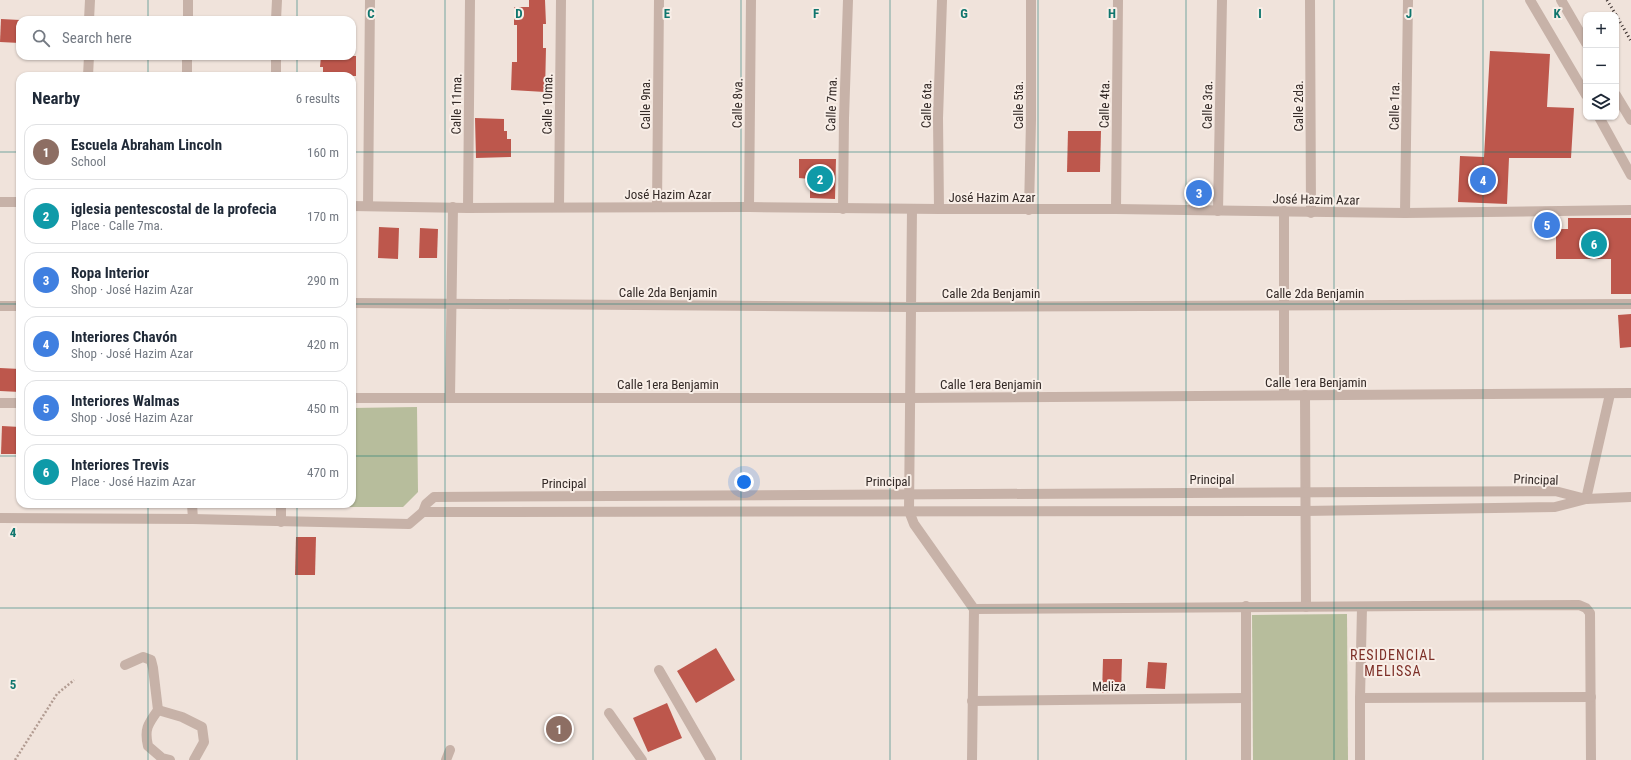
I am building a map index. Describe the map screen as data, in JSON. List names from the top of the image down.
{
  "streets": {
    "street": [
      "Calle 8va.",
      "Calle 11ma.",
      "Calle 10ma.",
      "Calle 9na.",
      "Calle 7ma.",
      "Calle 6ta.",
      "Calle 4ta.",
      "Calle 5ta.",
      "Calle 3ra.",
      "Calle 2da.",
      "Calle 1ra.",
      "José Hazim Azar",
      "Calle 2da Benjamin",
      "Calle 1era Benjamin",
      "Principal",
      "Meliza"
    ]
  },
  "crossings": [
    ["Calle 8va.", "José Hazim Azar"],
    ["Calle 11ma.", "José Hazim Azar"],
    ["Calle 10ma.", "José Hazim Azar"],
    ["Calle 9na.", "José Hazim Azar"],
    ["Calle 7ma.", "José Hazim Azar"],
    ["Calle 6ta.", "José Hazim Azar"],
    ["Calle 4ta.", "José Hazim Azar"],
    ["Calle 5ta.", "José Hazim Azar"],
    ["Calle 3ra.", "José Hazim Azar"],
    ["Calle 2da.", "José Hazim Azar"],
    ["Calle 1ra.", "José Hazim Azar"]
  ],
  "districts": ["RESIDENCIAL MELISSA"],
  "page": {
    "map_buttons": ["+", "−"],
    "search": "Search here",
    "heading": ["Nearby", "6 results"],
    "list": [
      {
        "mark": "1",
        "name": "Escuela Abraham Lincoln",
        "note": "School",
        "value": "160 m"
      },
      {
        "mark": "2",
        "name": "iglesia pentescostal de la profecia",
        "note": "Place · Calle 7ma.",
        "value": "170 m"
      },
      {
        "mark": "3",
        "name": "Ropa Interior",
        "note": "Shop · José Hazim Azar",
        "value": "290 m"
      },
      {
        "mark": "4",
        "name": "Interiores Chavón",
        "note": "Shop · José Hazim Azar",
        "value": "420 m"
      },
      {
        "mark": "5",
        "name": "Interiores Walmas",
        "note": "Shop · José Hazim Azar",
        "value": "450 m"
      },
      {
        "mark": "6",
        "name": "Interiores Trevis",
        "note": "Place · José Hazim Azar",
        "value": "470 m"
      }
    ],
    "pins": [
      "2",
      "4",
      "3",
      "5",
      "6",
      "1"
    ]
  },
  "grid": {
    "columns": [
      "C",
      "D",
      "E",
      "F",
      "G",
      "H",
      "I",
      "J",
      "K"
    ],
    "rows": ["4", "5"]
  }
}
